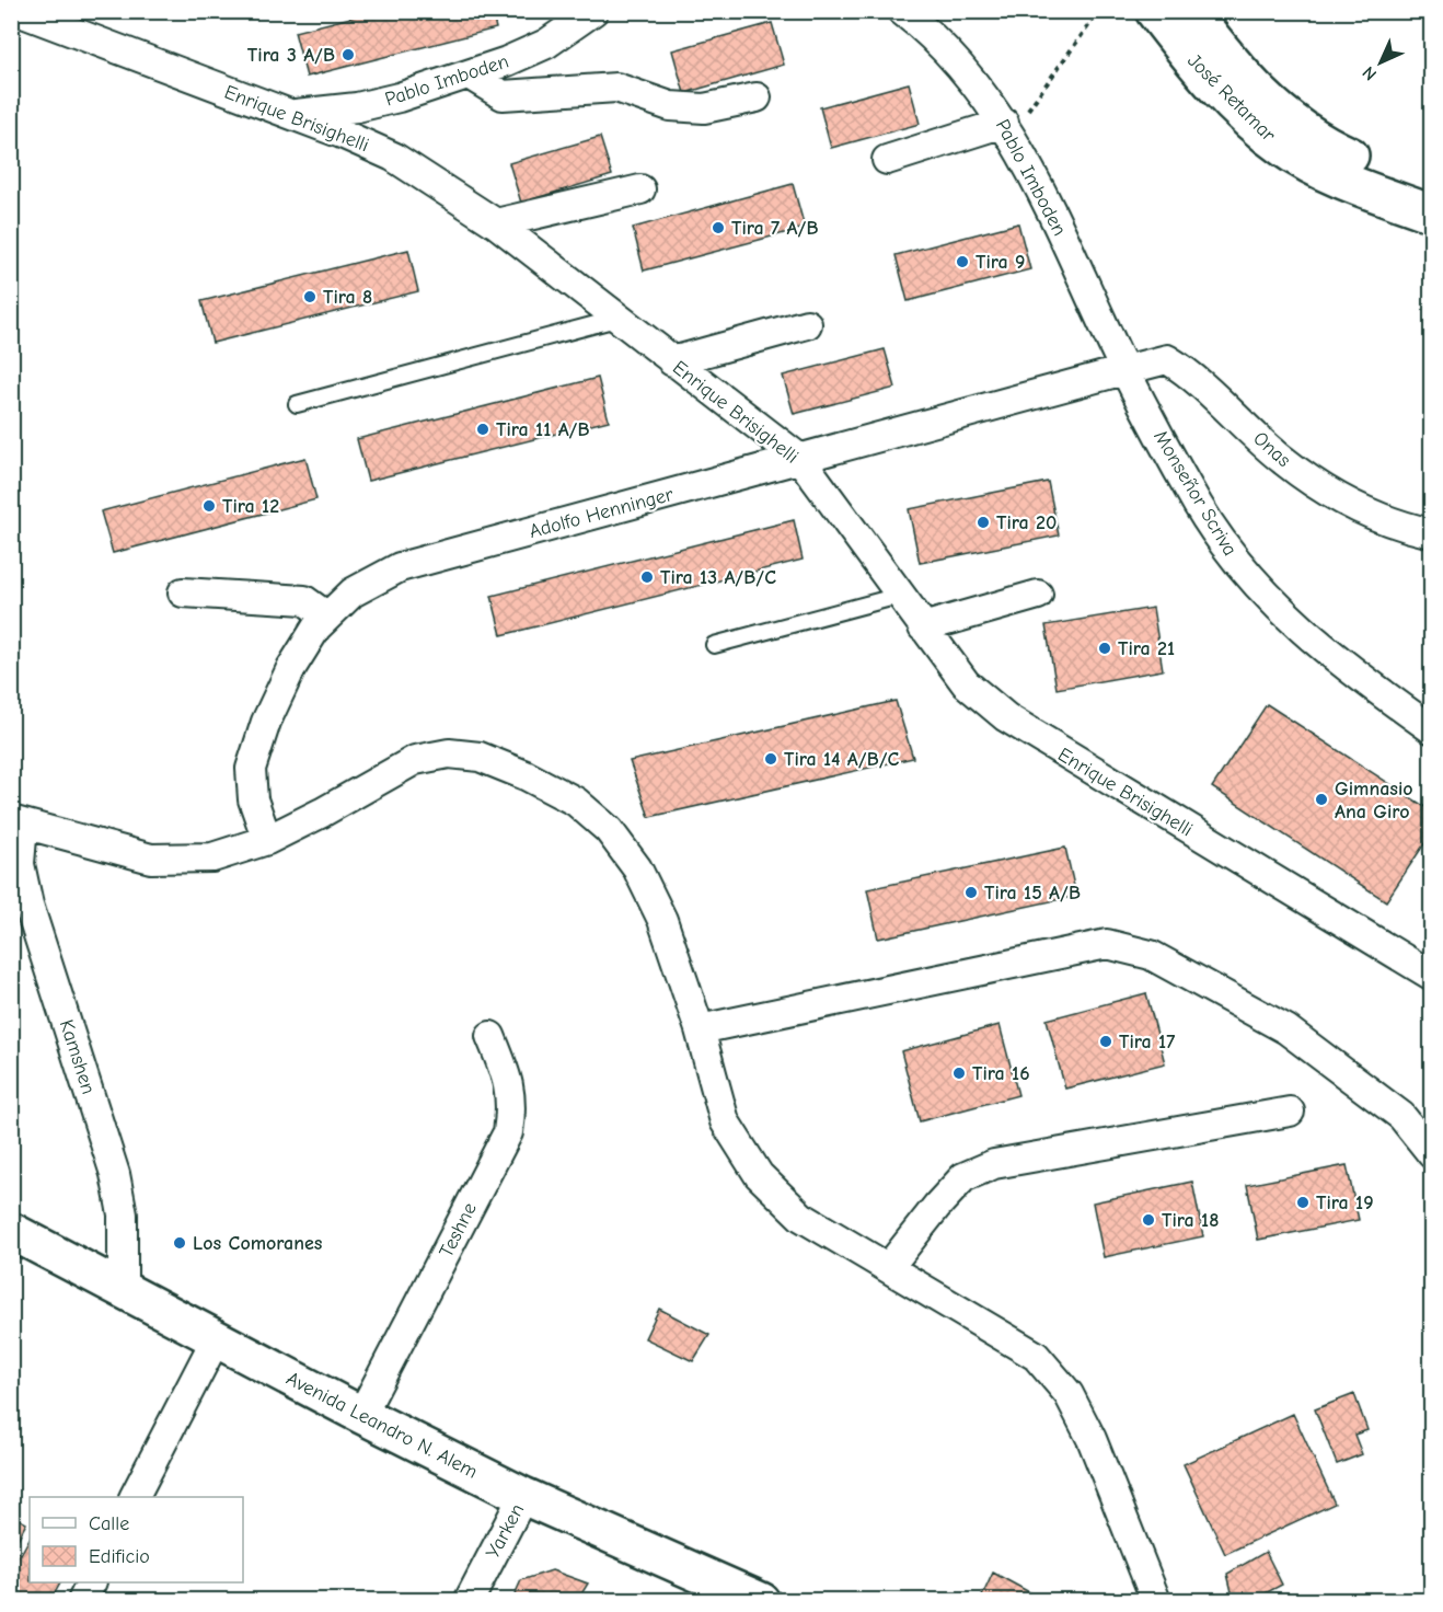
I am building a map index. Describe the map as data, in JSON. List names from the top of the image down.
{
  "streets": {
    "main road": ["José Retamar", "Avenida Leandro N. Alem"],
    "street": [
      "Pablo Imboden",
      "Enrique Brisighelli",
      "Onas",
      "Monseñor Scriva",
      "Adolfo Henninger",
      "Kamshen",
      "Teshne",
      "Yarken"
    ]
  },
  "crossings": [
    ["Pablo Imboden", "Enrique Brisighelli"],
    ["Pablo Imboden", "Onas"],
    ["Pablo Imboden", "Monseñor Scriva"],
    ["Pablo Imboden", "Adolfo Henninger"],
    ["Enrique Brisighelli", "Adolfo Henninger"],
    ["Onas", "Monseñor Scriva"],
    ["Onas", "Adolfo Henninger"],
    ["Monseñor Scriva", "Adolfo Henninger"],
    ["Kamshen", "Avenida Leandro N. Alem"],
    ["Teshne", "Avenida Leandro N. Alem"],
    ["Avenida Leandro N. Alem", "Yarken"]
  ],
  "places": [
    "Tira 3 A/B",
    "Tira 7 A/B",
    "Tira 9",
    "Tira 8",
    "Tira 11 A/B",
    "Tira 12",
    "Tira 20",
    "Tira 13 A/B/C",
    "Tira 21",
    "Tira 14 A/B/C",
    "Gimnasio Ana Giro",
    "Tira 15 A/B",
    "Tira 17",
    "Tira 16",
    "Tira 19",
    "Tira 18",
    "Los Comoranes"
  ],
  "legend": ["Calle", "Edificio"],
  "north": "bottom left"
}
